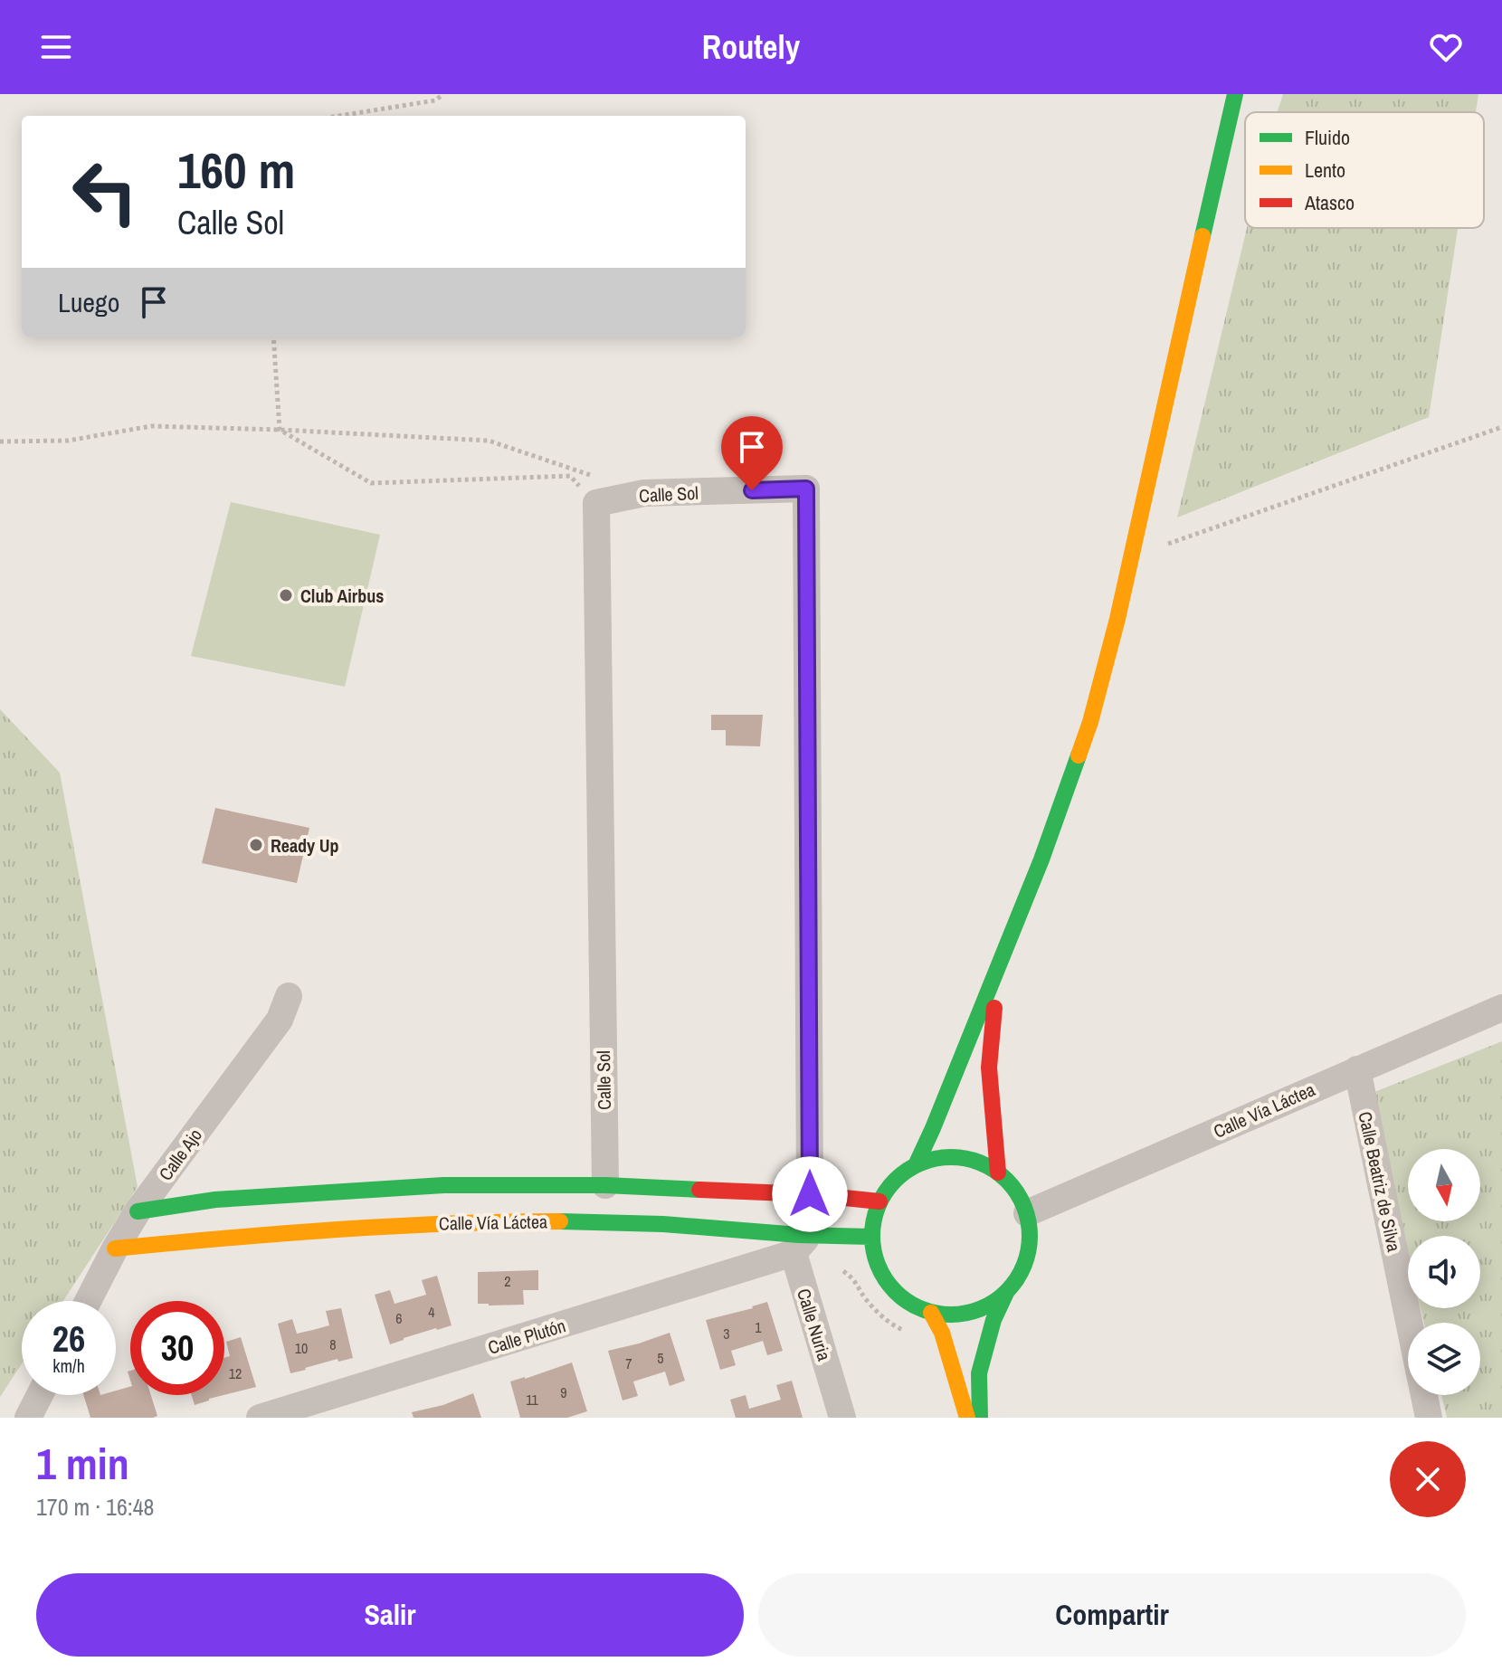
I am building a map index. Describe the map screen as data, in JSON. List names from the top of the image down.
{
  "streets": {
    "main road": ["Calle Vía Láctea"],
    "street": [
      "Calle Sol",
      "Calle Ajo",
      "Calle Beatriz de Silva",
      "Calle Nuria",
      "Calle Plutón"
    ]
  },
  "crossings": [
    ["Calle Sol", "Calle Vía Láctea"],
    ["Calle Vía Láctea", "Calle Ajo"],
    ["Calle Vía Láctea", "Calle Beatriz de Silva"],
    ["Calle Vía Láctea", "Calle Nuria"],
    ["Calle Vía Láctea", "Calle Plutón"],
    ["Calle Nuria", "Calle Plutón"]
  ],
  "places": ["Club Airbus", "Ready Up"],
  "house_numbers": [
    "2",
    "4",
    "6",
    "1",
    "3",
    "8",
    "10",
    "5",
    "7",
    "12",
    "9",
    "11"
  ],
  "legend": ["Fluido", "Lento", "Atasco"],
  "north": "bottom",
  "page": {
    "header": "Routely",
    "turn": ["160 m", "Calle Sol"],
    "then": "Luego",
    "speed": "26 km/h",
    "limit": "30",
    "heading": ["1 min", "170 m · 16:48"],
    "buttons": ["Salir", "Compartir"]
  }
}
